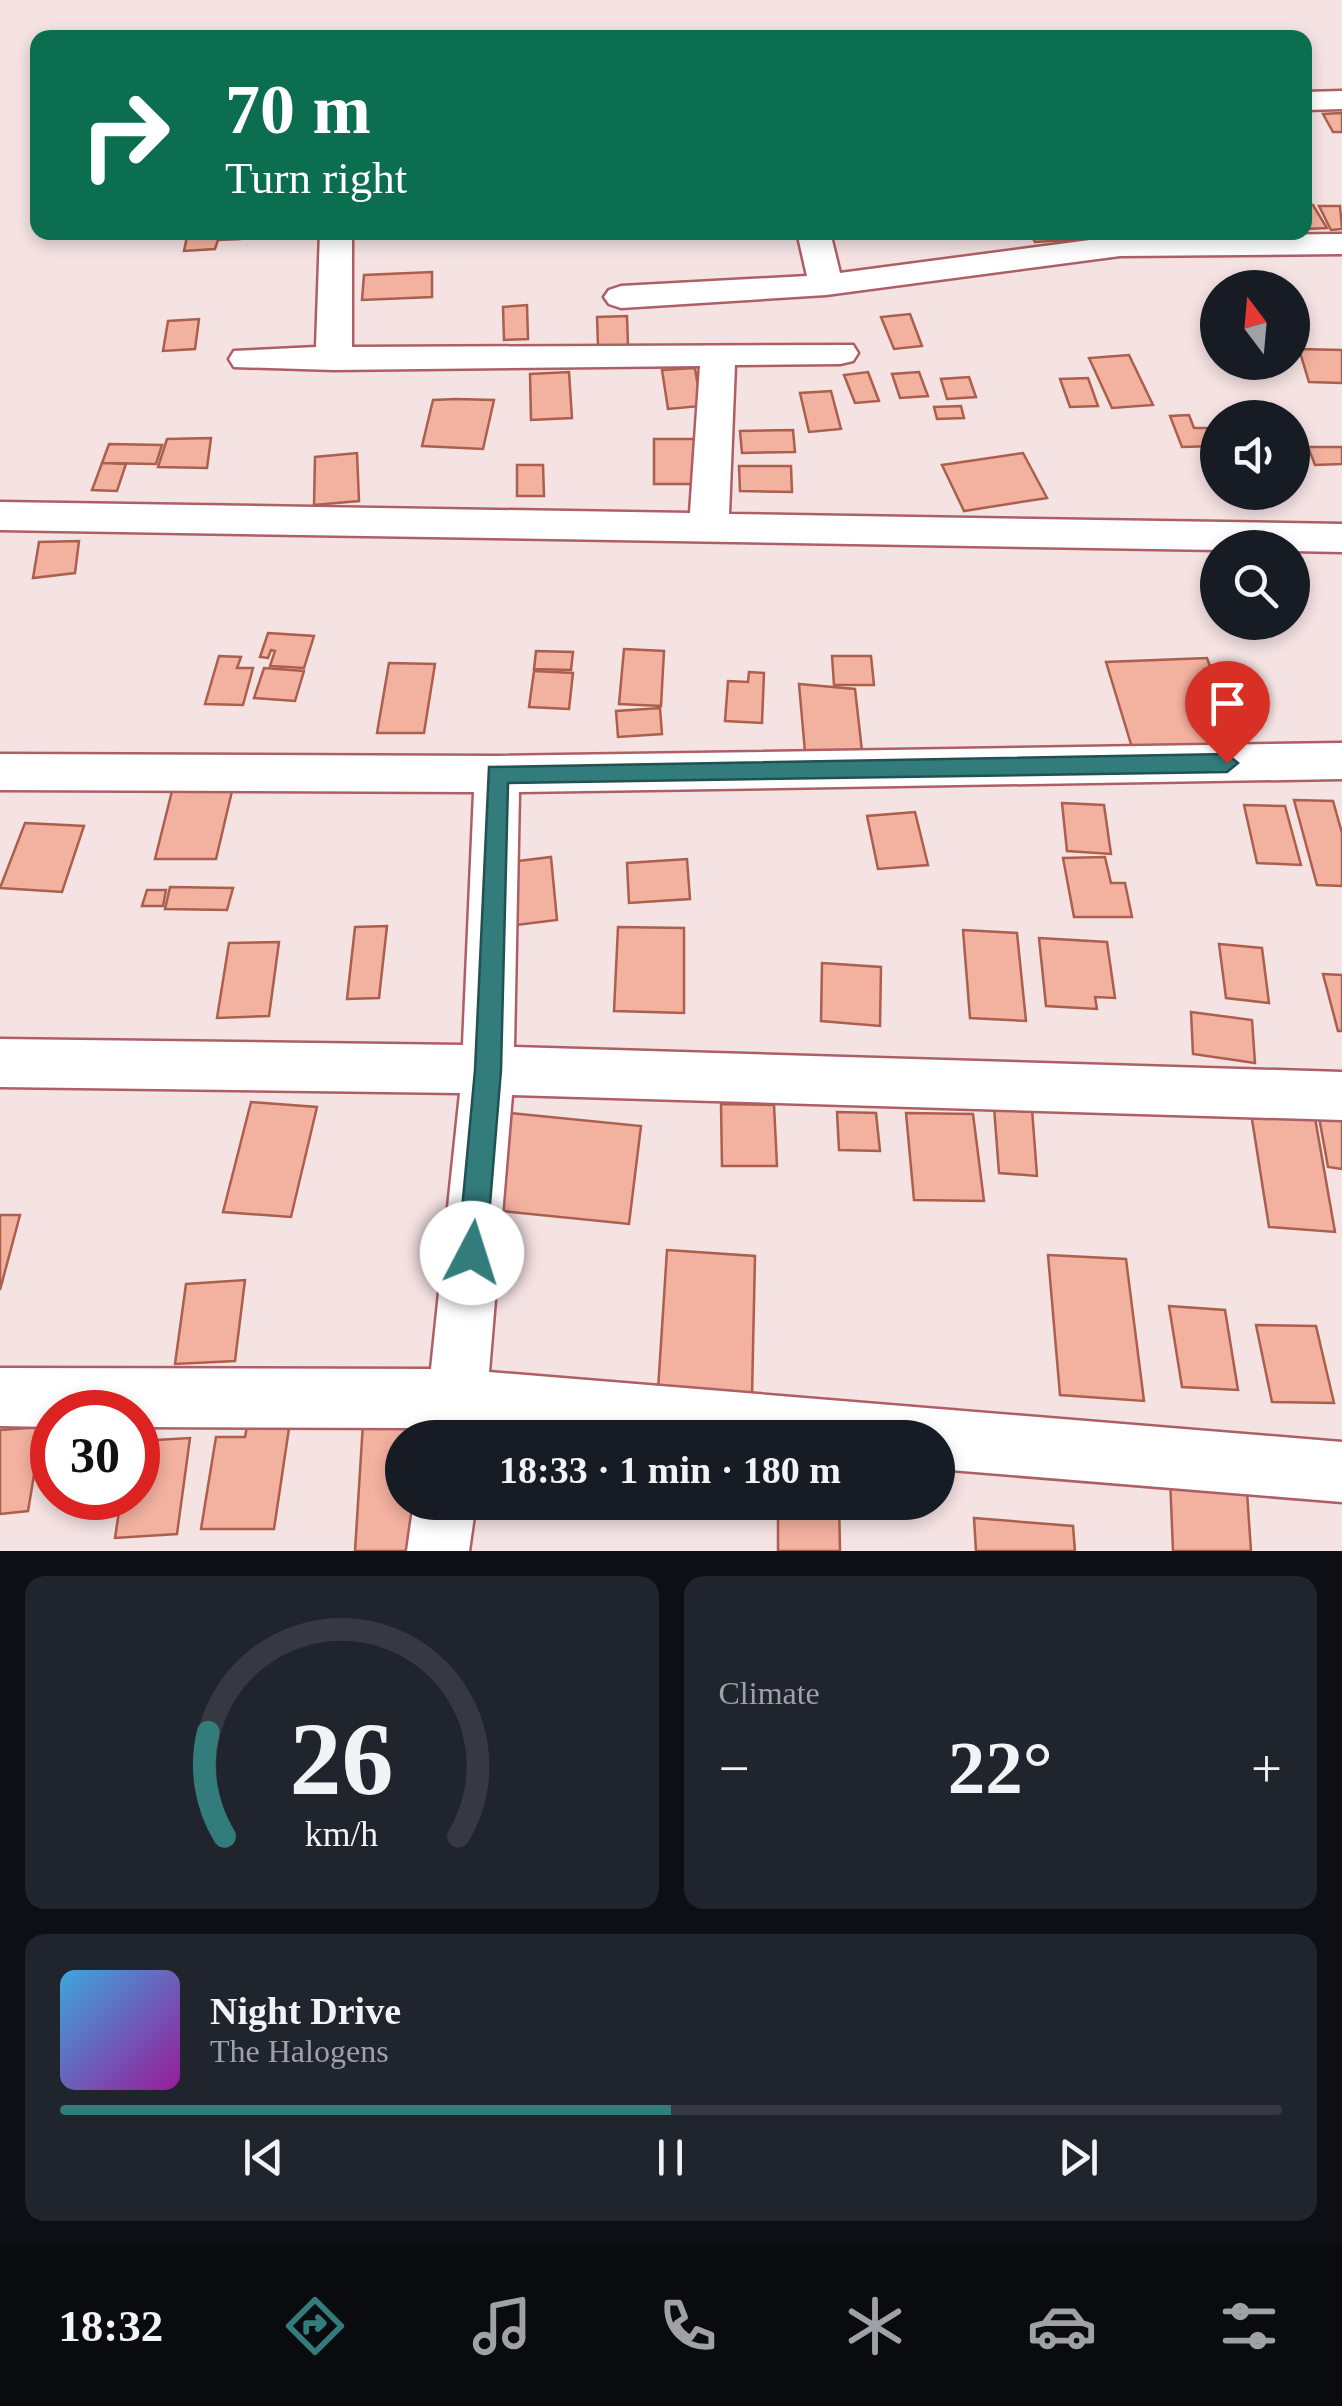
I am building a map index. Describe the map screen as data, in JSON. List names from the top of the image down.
{
  "north": "top",
  "page": {
    "turn": ["70 m", "Turn right"],
    "limit": "30",
    "trip": "18:33 · 1 min · 180 m",
    "tile": "Climate",
    "heat": ["−", "22°", "+"],
    "song": ["Night Drive", "The Halogens"],
    "tabs": "18:32",
    "gauge": ["26", "km/h"]
  }
}
